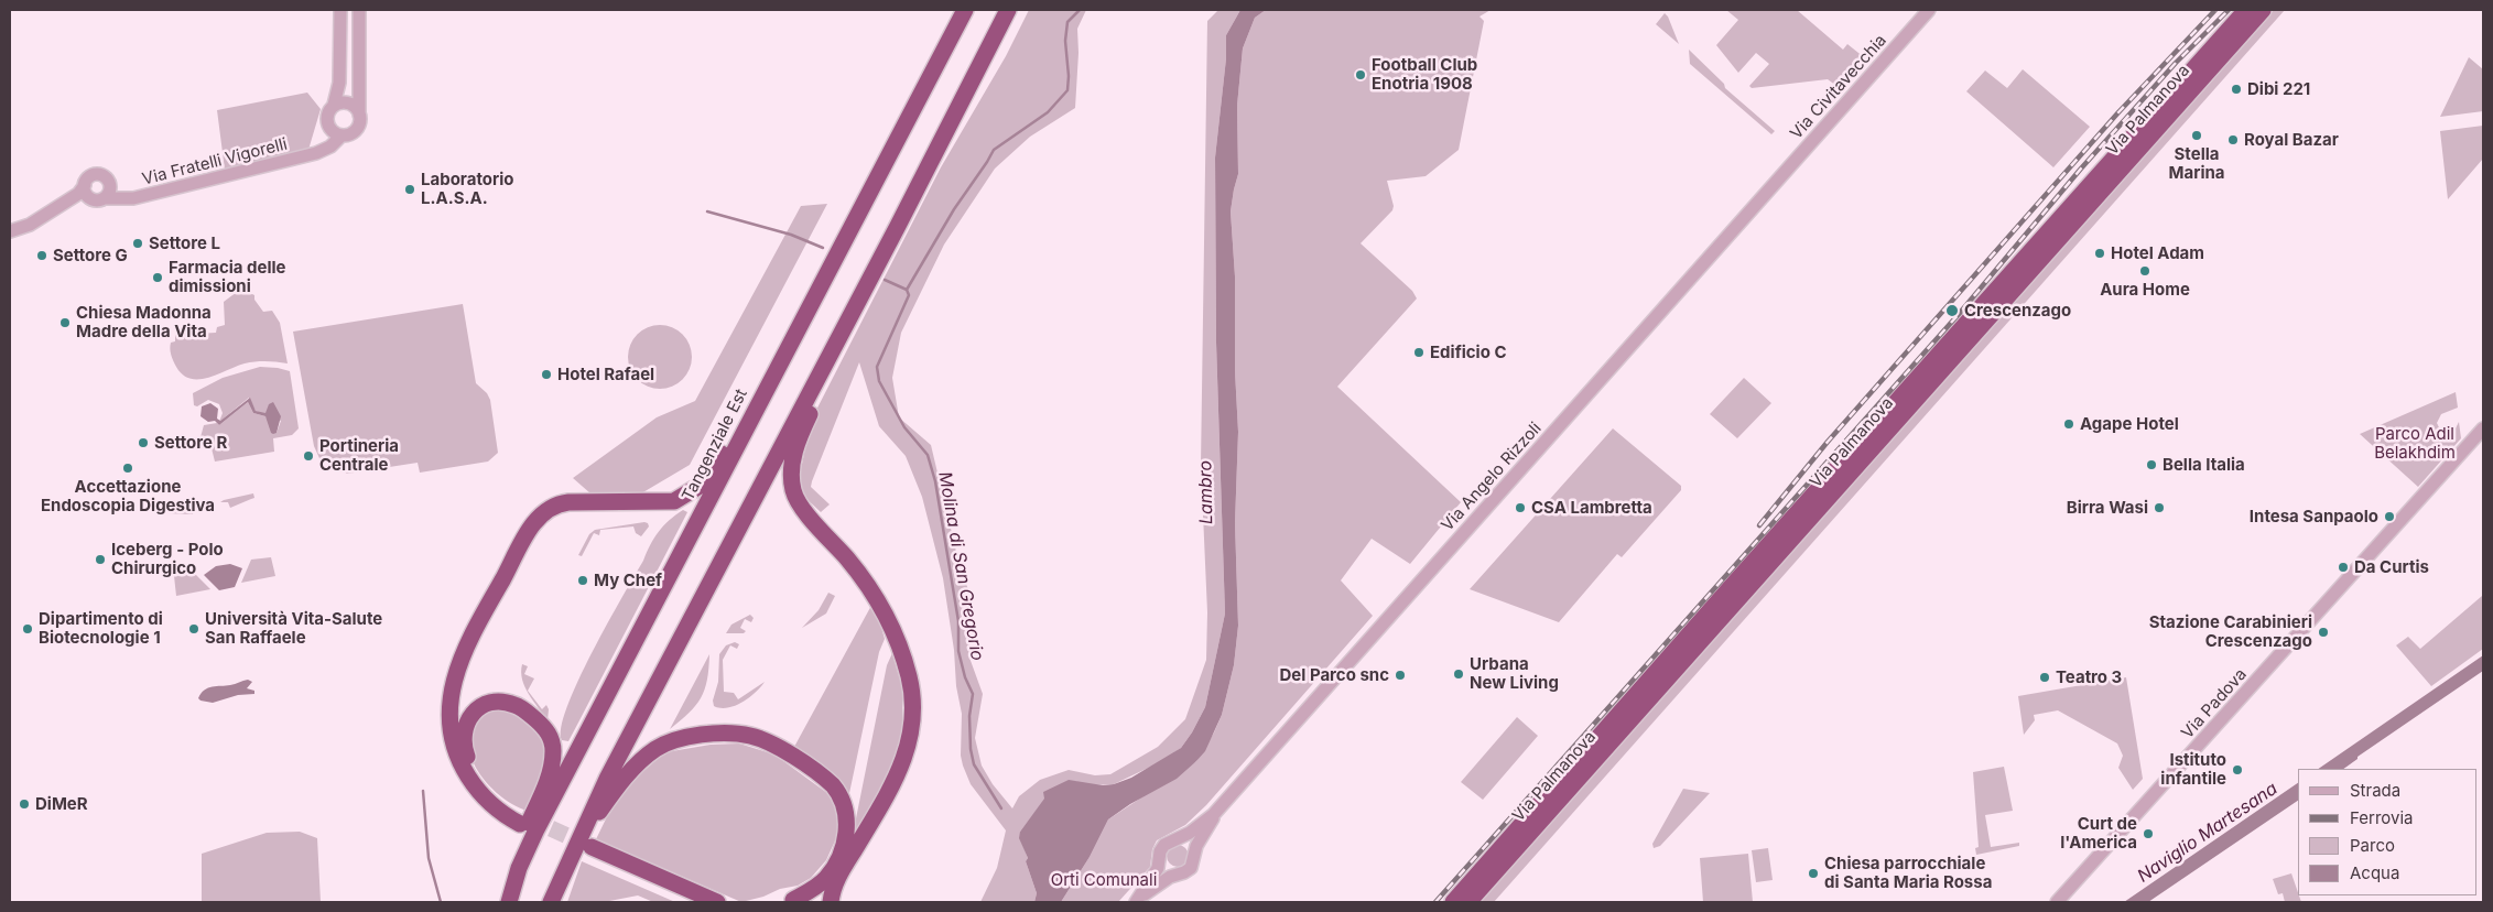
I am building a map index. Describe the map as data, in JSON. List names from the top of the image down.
{
  "streets": {
    "highway": ["Via Palmanova", "Tangenziale Est"],
    "street": [
      "Via Civitavecchia",
      "Via Fratelli Vigorelli",
      "Via Angelo Rizzoli",
      "Via Padova"
    ]
  },
  "crossings": [
    ["Via Civitavecchia", "Via Angelo Rizzoli"]
  ],
  "water": ["Lambro", "Molina di San Gregorio", "Naviglio Martesana"],
  "parks": ["Parco Adil Belakhdim", "Orti Comunali"],
  "places": [
    "Football Club Enotria 1908",
    "Dibi 221",
    "Stella Marina",
    "Royal Bazar",
    "Laboratorio L.A.S.A.",
    "Settore L",
    "Hotel Adam",
    "Settore G",
    "Aura Home",
    "Farmacia delle dimissioni",
    "Crescenzago",
    "Chiesa Madonna Madre della Vita",
    "Edificio C",
    "Hotel Rafael",
    "Agape Hotel",
    "Settore R",
    "Portineria Centrale",
    "Bella Italia",
    "Accettazione Endoscopia Digestiva",
    "CSA Lambretta",
    "Birra Wasi",
    "Intesa Sanpaolo",
    "Iceberg - Polo Chirurgico",
    "Da Curtis",
    "My Chef",
    "Dipartimento di Biotecnologie 1",
    "Università Vita-Salute San Raffaele",
    "Stazione Carabinieri Crescenzago",
    "Urbana New Living",
    "Del Parco snc",
    "Teatro 3",
    "Istituto infantile",
    "DiMeR",
    "Curt de l'America",
    "Chiesa parrocchiale di Santa Maria Rossa"
  ],
  "legend": [
    "Strada",
    "Ferrovia",
    "Parco",
    "Acqua"
  ]
}
